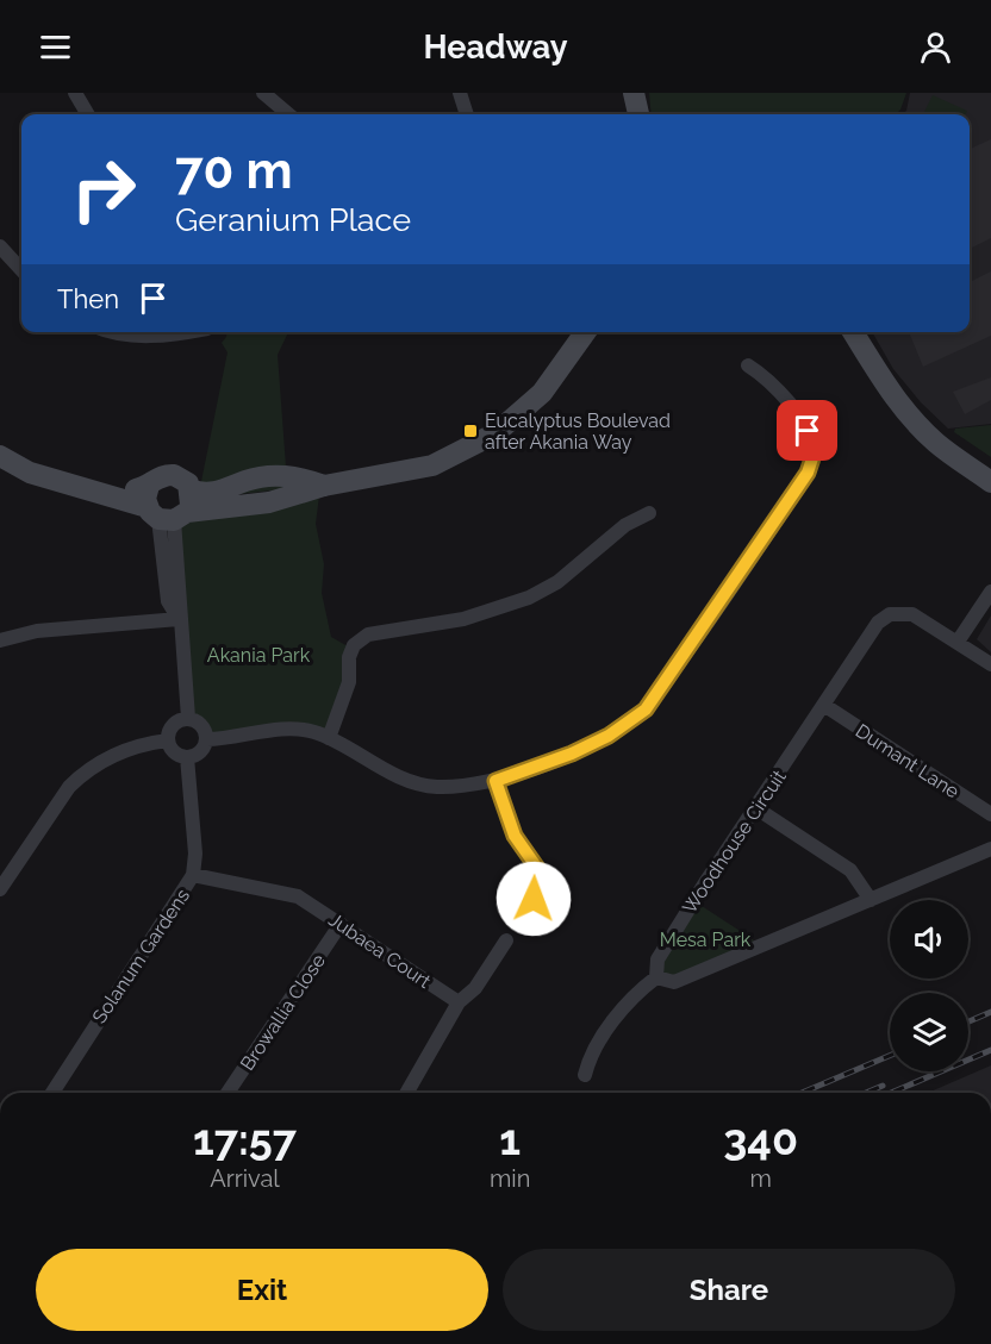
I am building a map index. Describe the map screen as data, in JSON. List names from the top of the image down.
{
  "streets": {
    "street": [
      "Dumant Lane",
      "Woodhouse Circuit",
      "Jubaea Court",
      "Solanum Gardens",
      "Browallia Close"
    ]
  },
  "crossings": [
    ["Dumant Lane", "Woodhouse Circuit"],
    ["Jubaea Court", "Solanum Gardens"],
    ["Jubaea Court", "Browallia Close"]
  ],
  "parks": ["Akania Park", "Mesa Park"],
  "places": {
    "transit": ["Eucalyptus Boulevad after Akania Way"]
  },
  "page": {
    "header": "Headway",
    "turn": ["70 m", "Geranium Place"],
    "then": "Then",
    "eta": [
      "17:57",
      "Arrival",
      "1",
      "min",
      "340",
      "m"
    ],
    "buttons": ["Exit", "Share"]
  }
}
